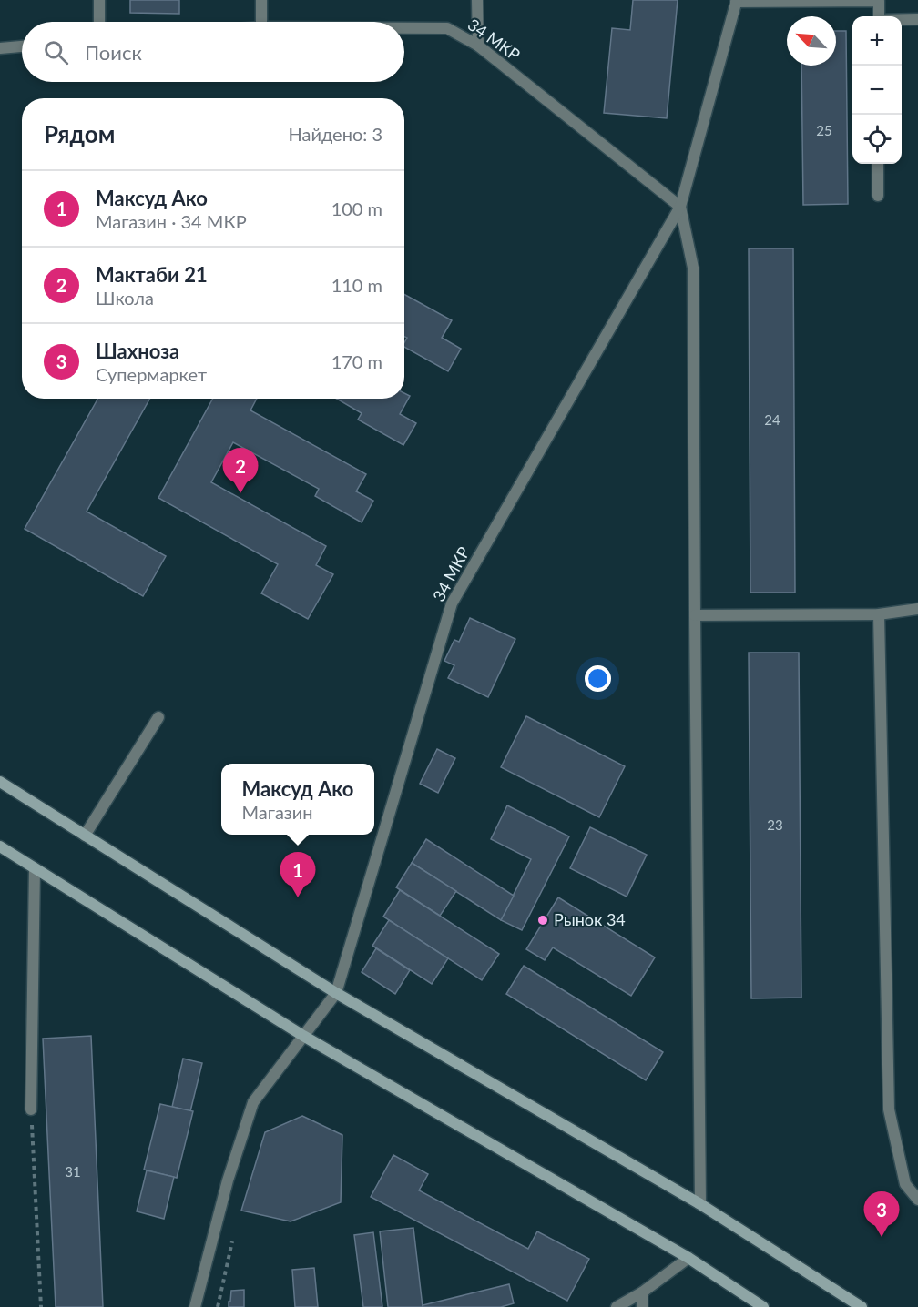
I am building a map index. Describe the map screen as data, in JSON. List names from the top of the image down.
{
  "streets": {
    "street": ["34 МКР"]
  },
  "places": ["Рынок 34"],
  "house_numbers": [
    "25",
    "24",
    "23",
    "31"
  ],
  "north": "top left",
  "page": {
    "map_buttons": ["+", "−"],
    "search": "Поиск",
    "heading": ["Рядом", "Найдено: 3"],
    "list": [
      {
        "mark": "1",
        "name": "Максуд Ако",
        "note": "Магазин · 34 МКР",
        "value": "100 m"
      },
      {
        "mark": "2",
        "name": "Мактаби 21",
        "note": "Школа",
        "value": "110 m"
      },
      {
        "mark": "3",
        "name": "Шахноза",
        "note": "Супермаркет",
        "value": "170 m"
      }
    ],
    "pins": ["2", "1", "3"],
    "popup": ["Максуд Ако", "Магазин"]
  }
}
